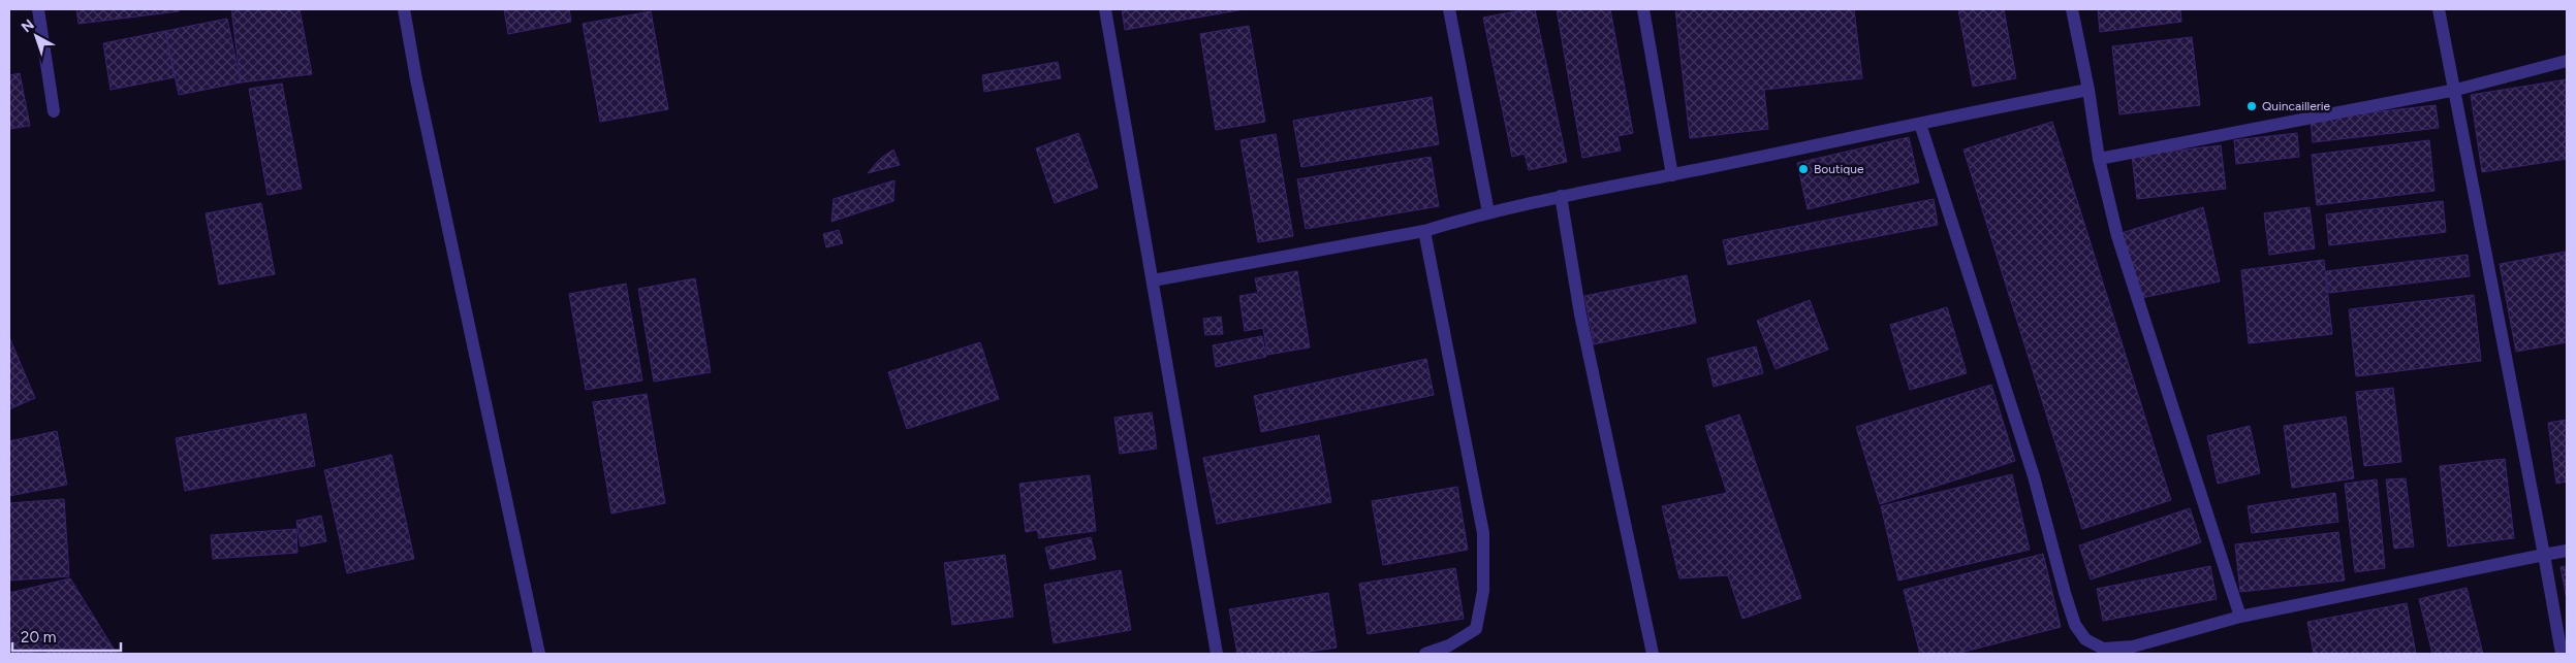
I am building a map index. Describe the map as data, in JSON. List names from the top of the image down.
{
  "places": ["Quincaillerie", "Boutique"],
  "scale_bar": "20 m",
  "north": "top left"
}
